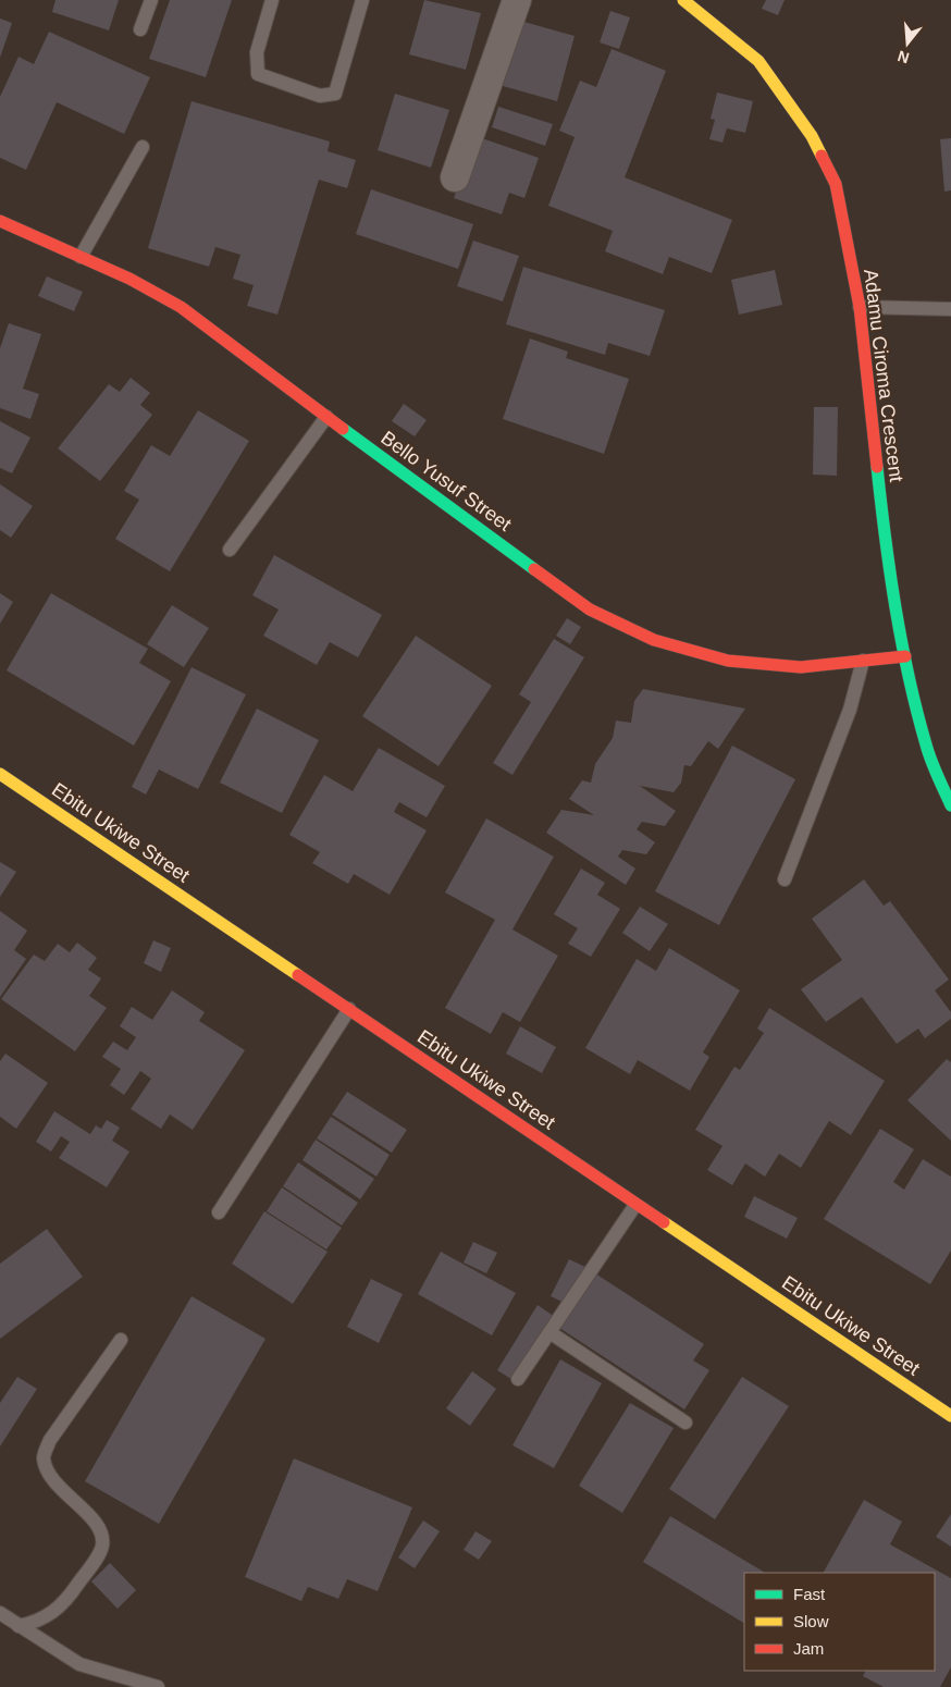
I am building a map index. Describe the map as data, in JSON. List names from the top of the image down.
{
  "streets": {
    "street": ["Adamu Ciroma Crescent", "Bello Yusuf Street", "Ebitu Ukiwe Street"]
  },
  "crossings": [
    ["Adamu Ciroma Crescent", "Bello Yusuf Street"]
  ],
  "legend": ["Fast", "Slow", "Jam"],
  "north": "bottom"
}
